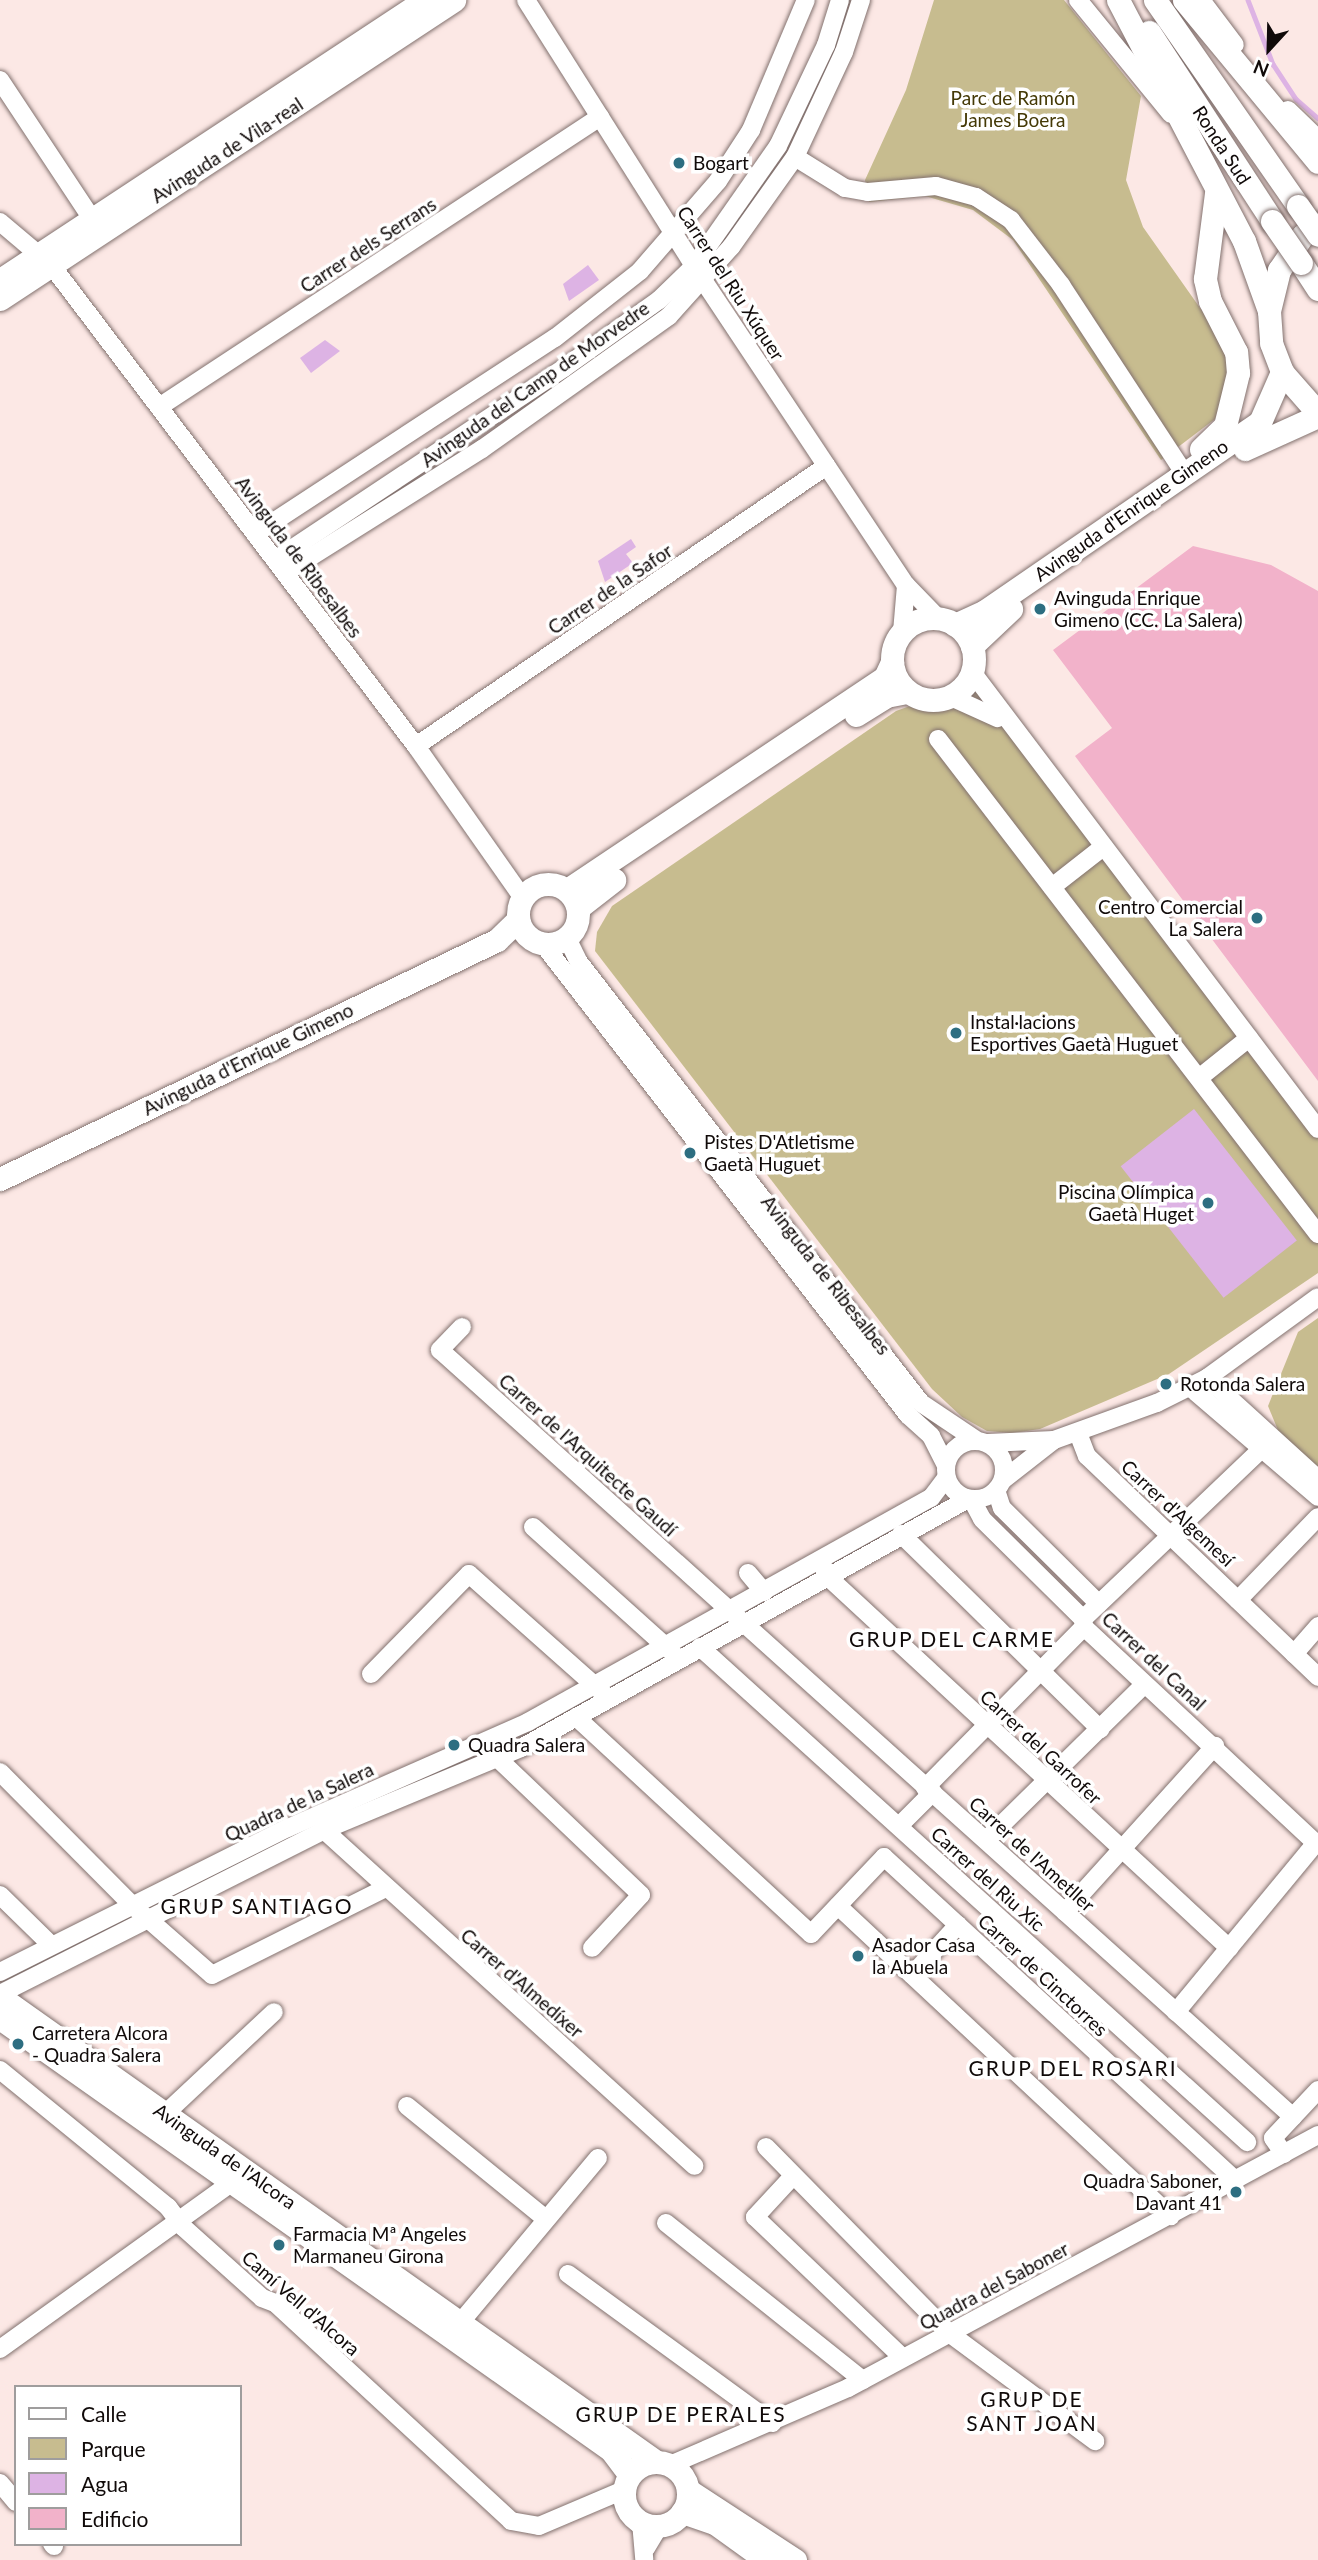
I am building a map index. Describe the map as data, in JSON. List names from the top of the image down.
{
  "streets": {
    "main road": [
      "Ronda Sud",
      "Avinguda de Vila-real",
      "Avinguda d'Enrique Gimeno",
      "Avinguda de l'Alcora"
    ],
    "street": [
      "Carrer dels Serrans",
      "Carrer del Riu Xúquer",
      "Avinguda del Camp de Morvedre",
      "Avinguda de Ribesalbes",
      "Carrer de la Safor",
      "Carrer de l'Arquitecte Gaudí",
      "Carrer d'Algemesí",
      "Carrer del Canal",
      "Carrer del Garrofer",
      "Quadra de la Salera",
      "Carrer de l'Ametller",
      "Carrer del Riu Xic",
      "Carrer de Cinctorres",
      "Carrer d'Almedíxer",
      "Quadra del Saboner",
      "Camí Vell d'Alcora"
    ]
  },
  "crossings": [
    ["Avinguda de Vila-real", "Avinguda de Ribesalbes"],
    ["Carrer dels Serrans", "Carrer del Riu Xúquer"],
    ["Carrer dels Serrans", "Avinguda de Ribesalbes"],
    ["Carrer del Riu Xúquer", "Avinguda del Camp de Morvedre"],
    ["Carrer del Riu Xúquer", "Avinguda d'Enrique Gimeno"],
    ["Carrer del Riu Xúquer", "Carrer de la Safor"],
    ["Avinguda del Camp de Morvedre", "Avinguda de Ribesalbes"],
    ["Avinguda d'Enrique Gimeno", "Avinguda de Ribesalbes"],
    ["Avinguda de Ribesalbes", "Carrer de la Safor"],
    ["Avinguda de Ribesalbes", "Carrer del Canal"],
    ["Avinguda de Ribesalbes", "Quadra de la Salera"],
    ["Carrer de l'Arquitecte Gaudí", "Quadra de la Salera"],
    ["Carrer de l'Arquitecte Gaudí", "Carrer de l'Ametller"],
    ["Carrer del Canal", "Quadra de la Salera"],
    ["Carrer del Garrofer", "Quadra de la Salera"],
    ["Quadra de la Salera", "Carrer de l'Ametller"],
    ["Quadra de la Salera", "Carrer del Riu Xic"],
    ["Quadra de la Salera", "Carrer d'Almedíxer"],
    ["Quadra de la Salera", "Avinguda de l'Alcora"],
    ["Carrer de Cinctorres", "Quadra del Saboner"],
    ["Avinguda de l'Alcora", "Quadra del Saboner"],
    ["Avinguda de l'Alcora", "Camí Vell d'Alcora"]
  ],
  "districts": [
    "GRUP DEL CARME",
    "GRUP SANTIAGO",
    "GRUP DEL ROSARI",
    "GRUP DE SANT JOAN",
    "GRUP DE PERALES"
  ],
  "parks": ["Parc de Ramón James Boera"],
  "places": [
    "Bogart",
    "Avinguda Enrique Gimeno (CC. La Salera)",
    "Centro Comercial La Salera",
    "Instal·lacions Esportives Gaetà Huguet",
    "Pistes D'Atletisme Gaetà Huguet",
    "Piscina Olímpica Gaetà Huget",
    "Rotonda Salera",
    "Quadra Salera",
    "Asador Casa la Abuela",
    "Carretera Alcora - Quadra Salera",
    "Quadra Saboner, Davant 41",
    "Farmacia Mª Angeles Marmaneu Girona"
  ],
  "legend": [
    "Calle",
    "Parque",
    "Agua",
    "Edificio"
  ],
  "north": "bottom"
}
